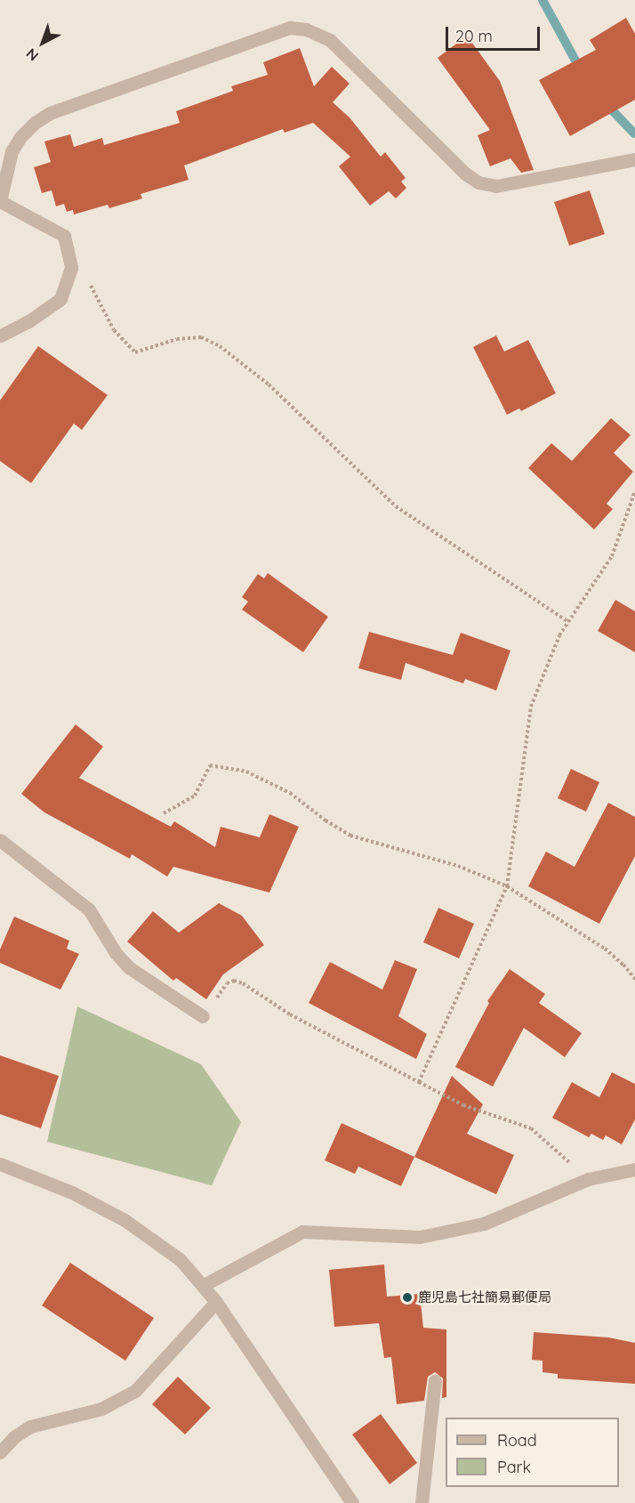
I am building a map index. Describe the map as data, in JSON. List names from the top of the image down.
{
  "places": ["鹿児島七社簡易郵便局"],
  "legend": ["Road", "Park"],
  "scale_bar": "20 m",
  "north": "bottom left"
}
